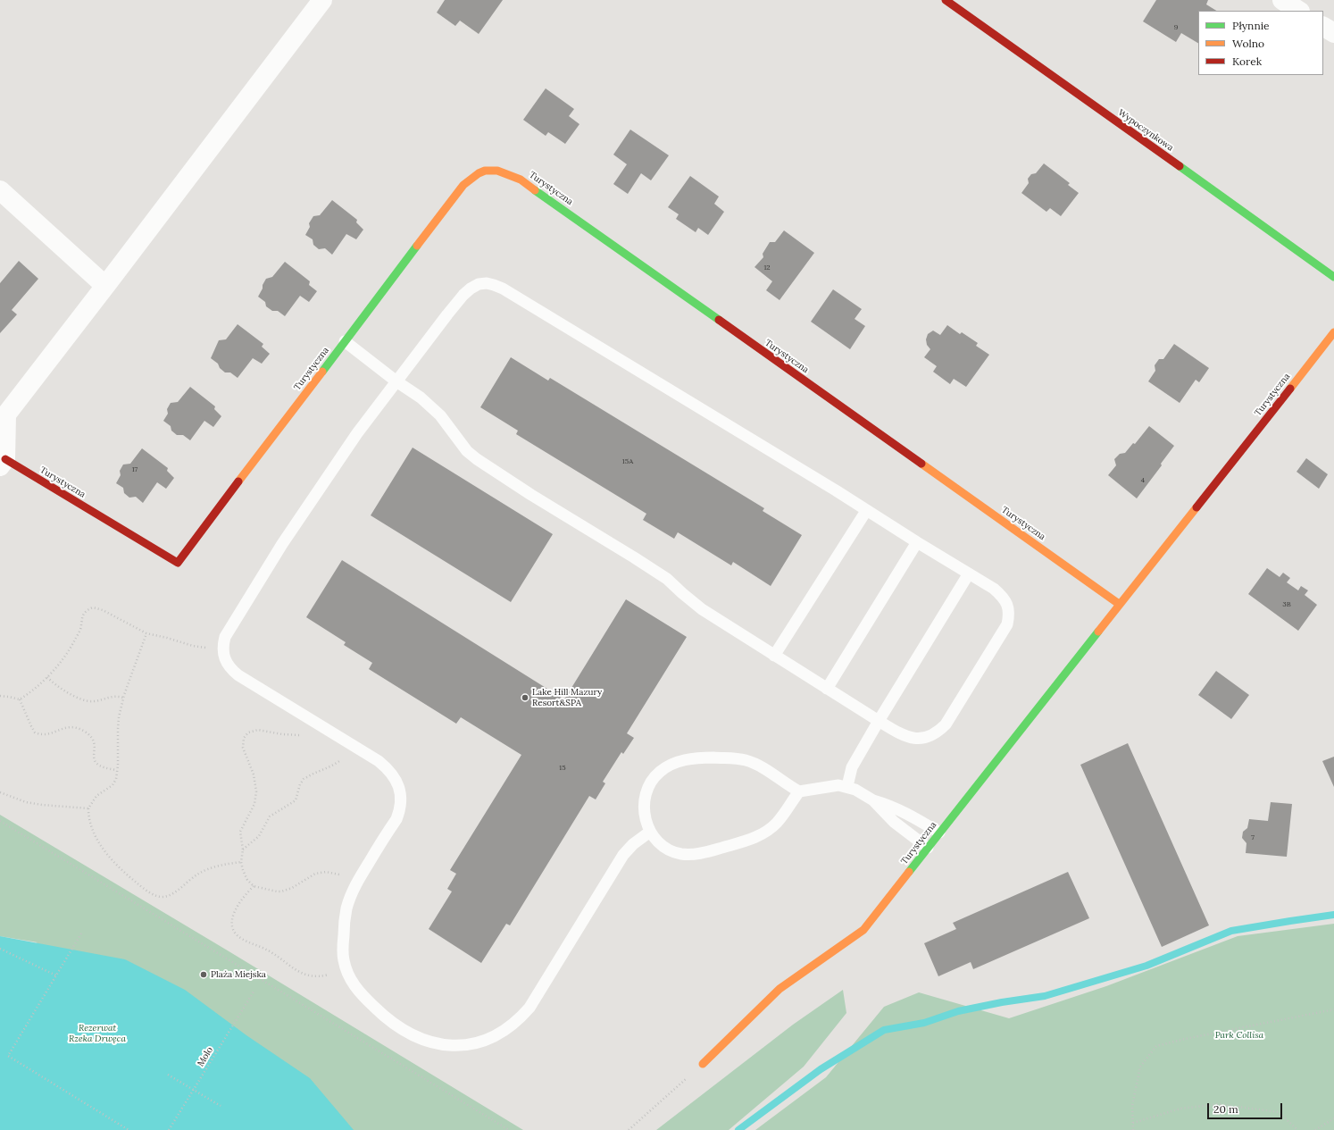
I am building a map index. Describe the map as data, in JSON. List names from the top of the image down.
{
  "streets": {
    "street": ["Wypoczynkowa", "Turystyczna"],
    "path": ["Molo"]
  },
  "parks": ["Rezerwat Rzeka Drwęca", "Park Collisa"],
  "places": ["Lake Hill Mazury Resort&SPA", "Plaża Miejska"],
  "house_numbers": [
    "9",
    "12",
    "15A",
    "17",
    "4",
    "3B",
    "15",
    "7"
  ],
  "legend": ["Płynnie", "Wolno", "Korek"],
  "scale_bar": "20 m"
}
